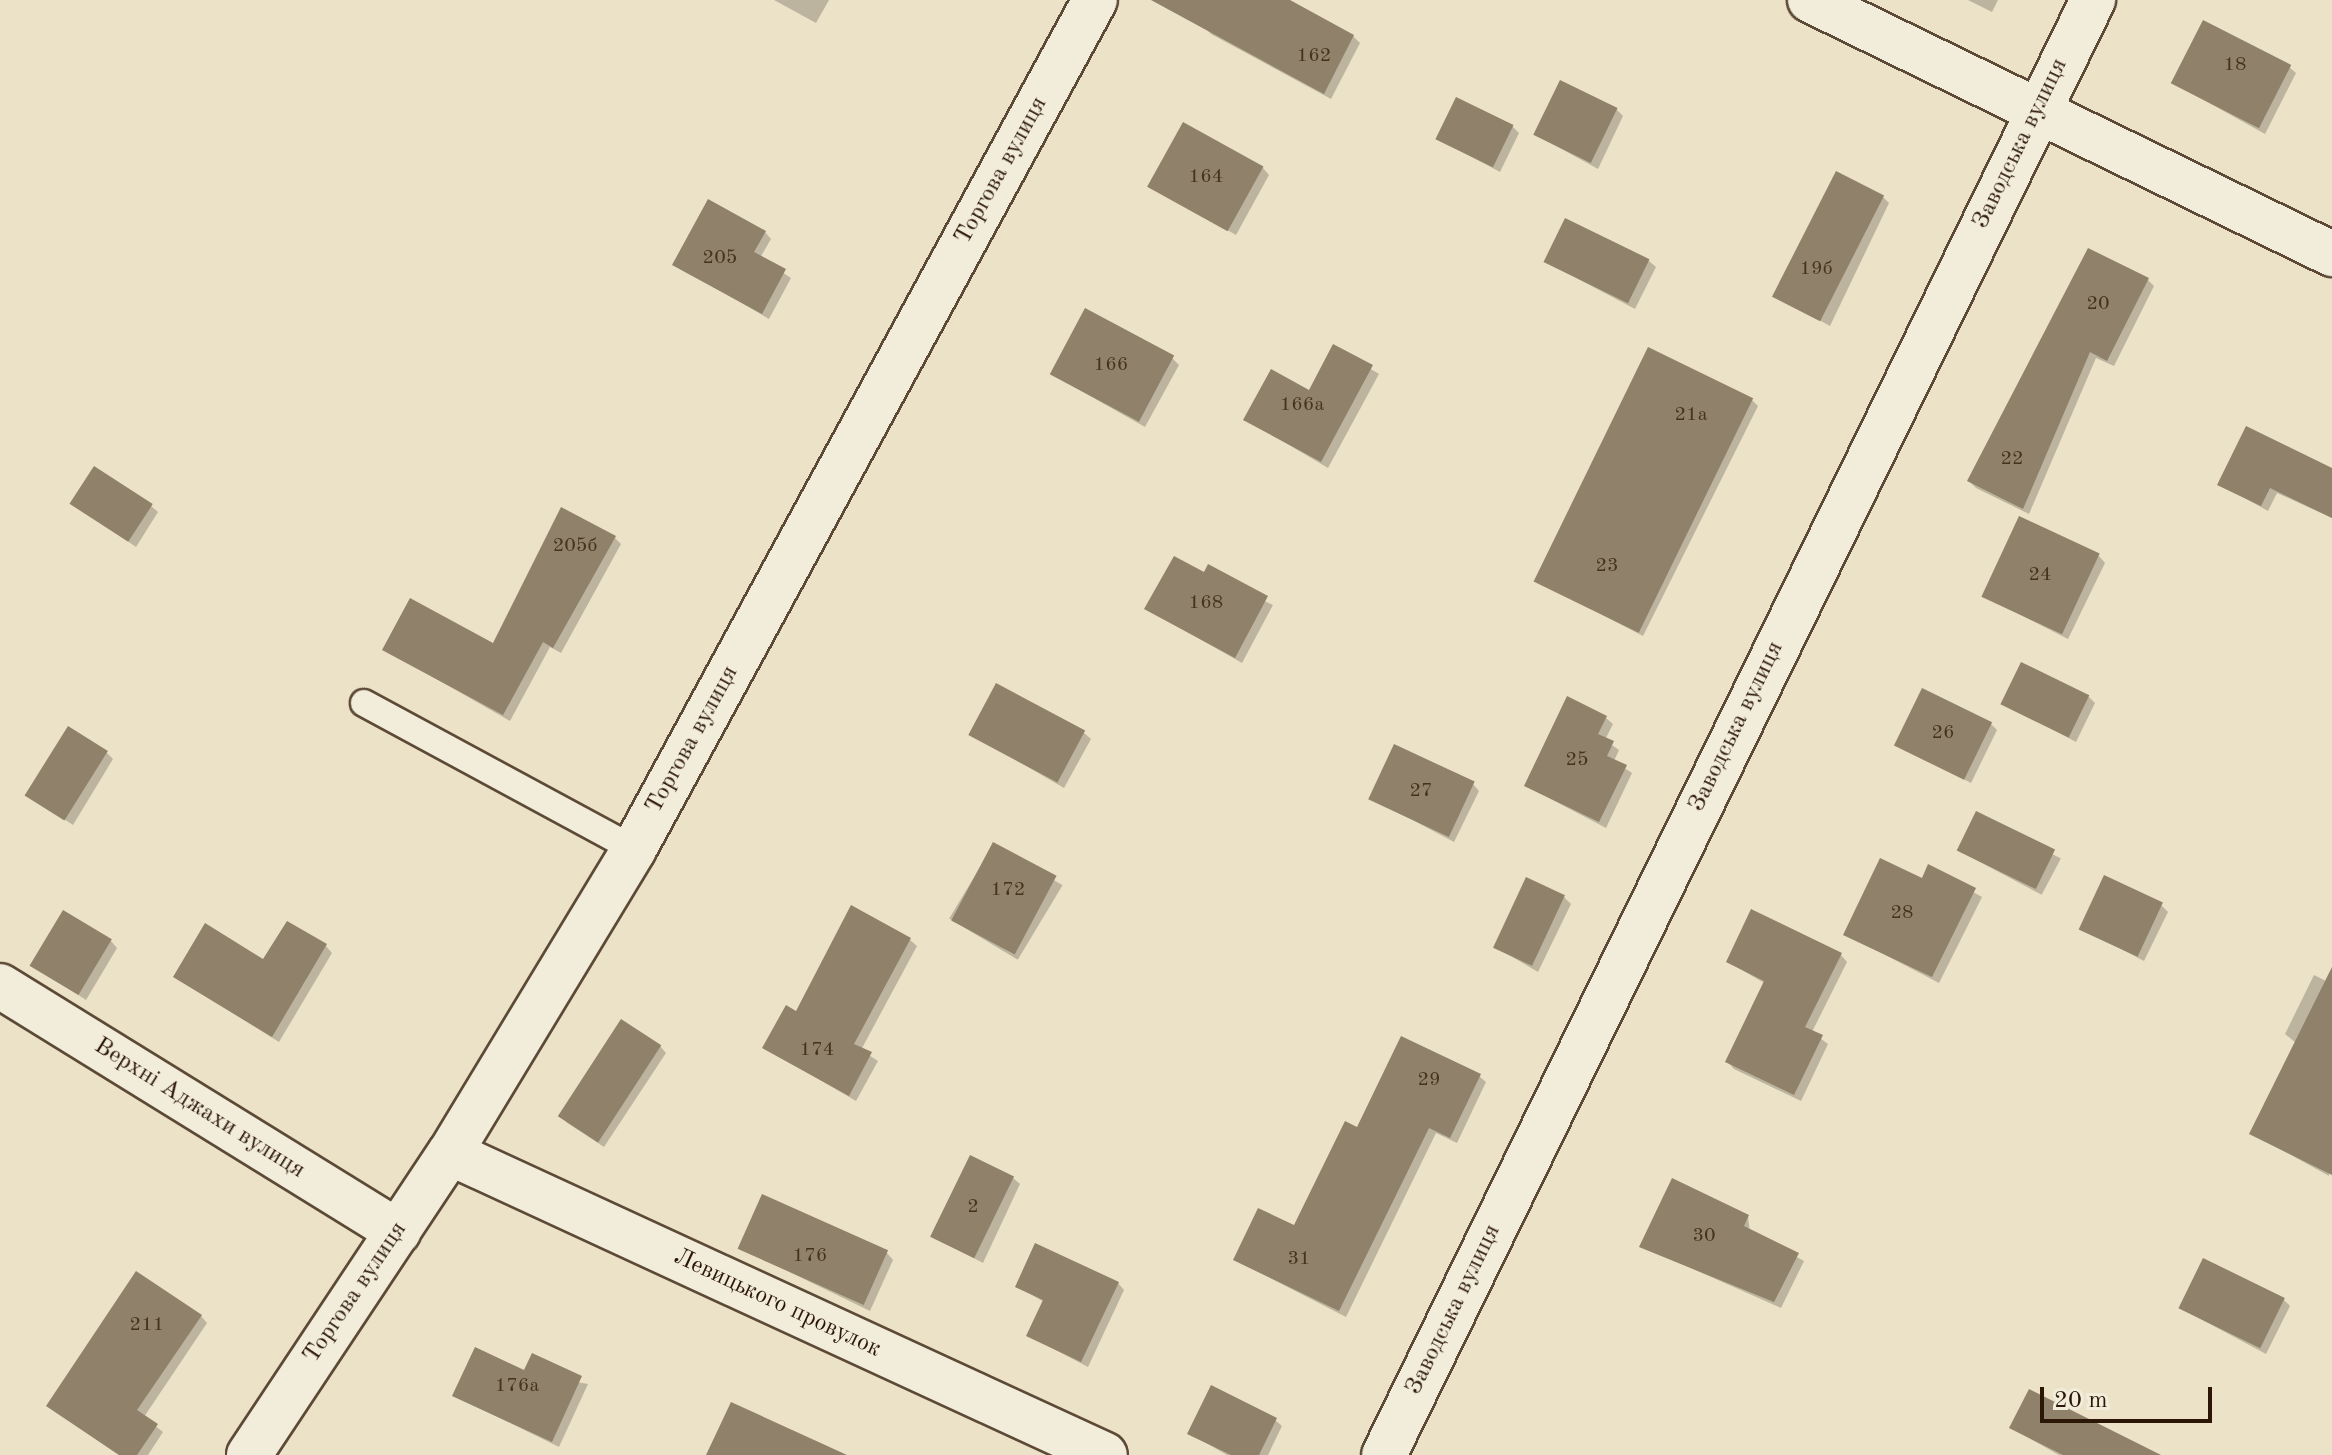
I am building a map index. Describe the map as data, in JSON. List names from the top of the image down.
{
  "streets": {
    "street": [
      "Заводська вулиця",
      "Торгова вулиця",
      "Верхні Аджахи вулиця",
      "Левицького провулок"
    ]
  },
  "crossings": [
    ["Торгова вулиця", "Верхні Аджахи вулиця"],
    ["Торгова вулиця", "Левицького провулок"]
  ],
  "house_numbers": [
    "162",
    "18",
    "164",
    "205",
    "19б",
    "20",
    "166",
    "166а",
    "21а",
    "22",
    "205б",
    "23",
    "24",
    "168",
    "26",
    "25",
    "27",
    "172",
    "28",
    "174",
    "29",
    "2",
    "30",
    "176",
    "31",
    "211",
    "176а"
  ],
  "scale_bar": "20 m"
}
